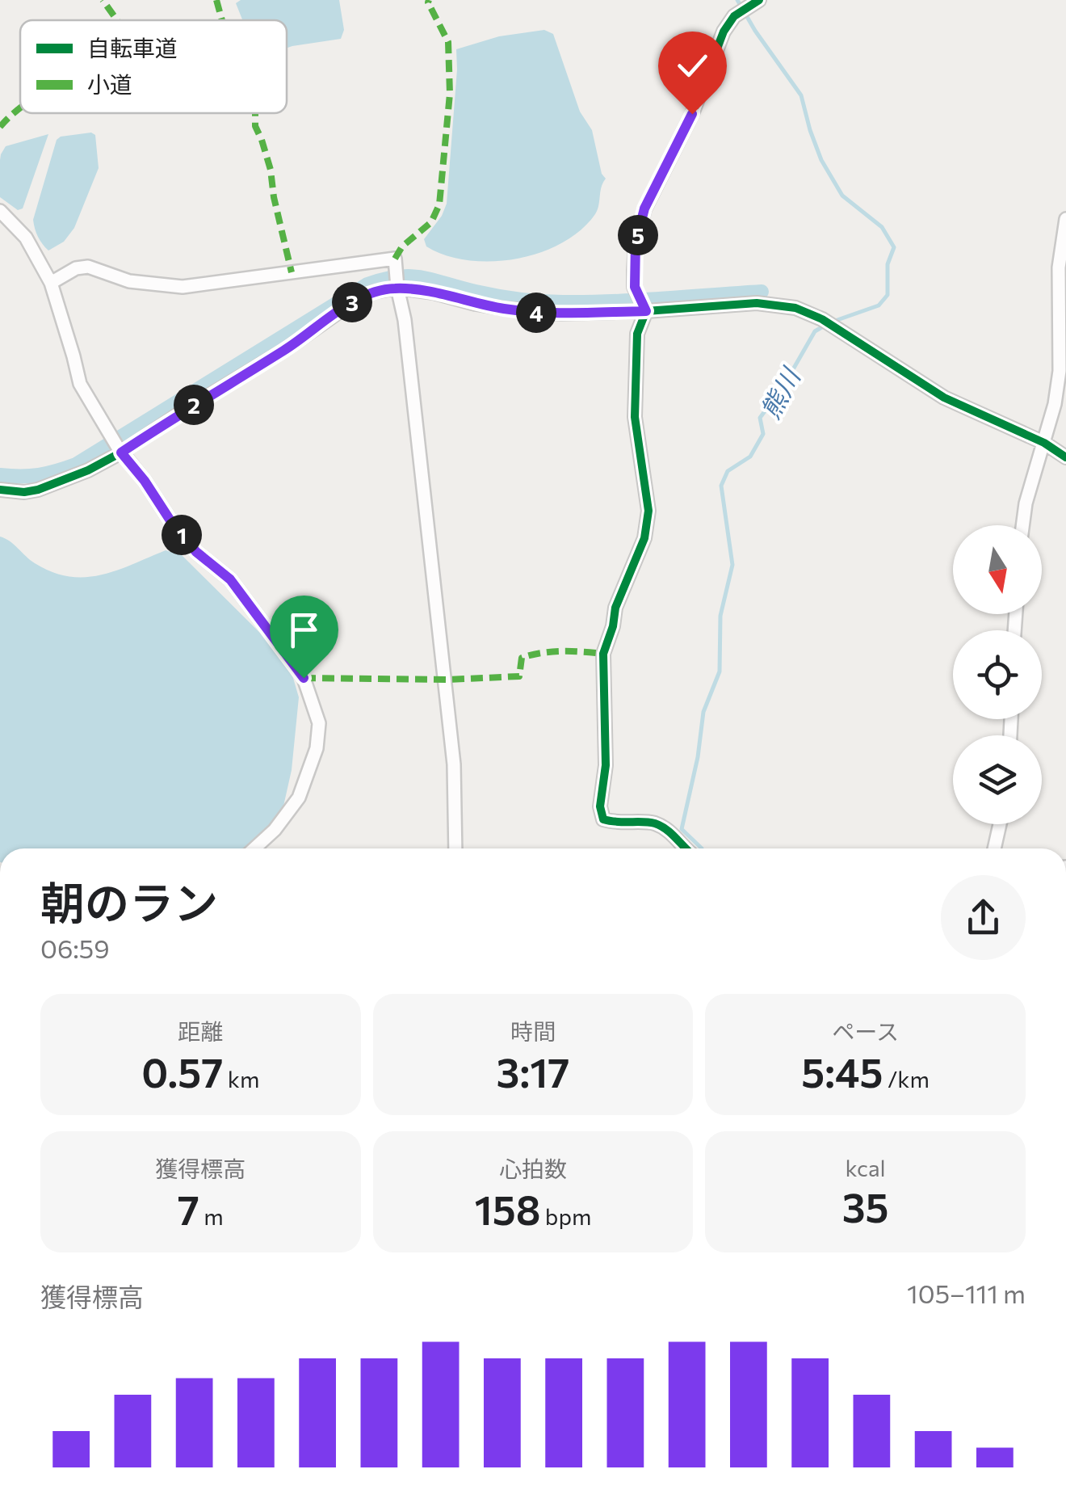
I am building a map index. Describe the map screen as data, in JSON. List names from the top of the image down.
{
  "water": ["熊川"],
  "legend": ["自転車道", "小道"],
  "north": "bottom",
  "page": {
    "pins": [
      "5",
      "3",
      "4",
      "2",
      "1"
    ],
    "heading": ["朝のラン", "06:59"],
    "stats": [
      ["距離", "0.57 km"],
      ["時間", "3:17"],
      ["ペース", "5:45 /km"],
      ["獲得標高", "7 m"],
      ["心拍数", "158 bpm"],
      ["kcal", "35"]
    ],
    "chart": ["獲得標高", "105–111 m"]
  }
}
